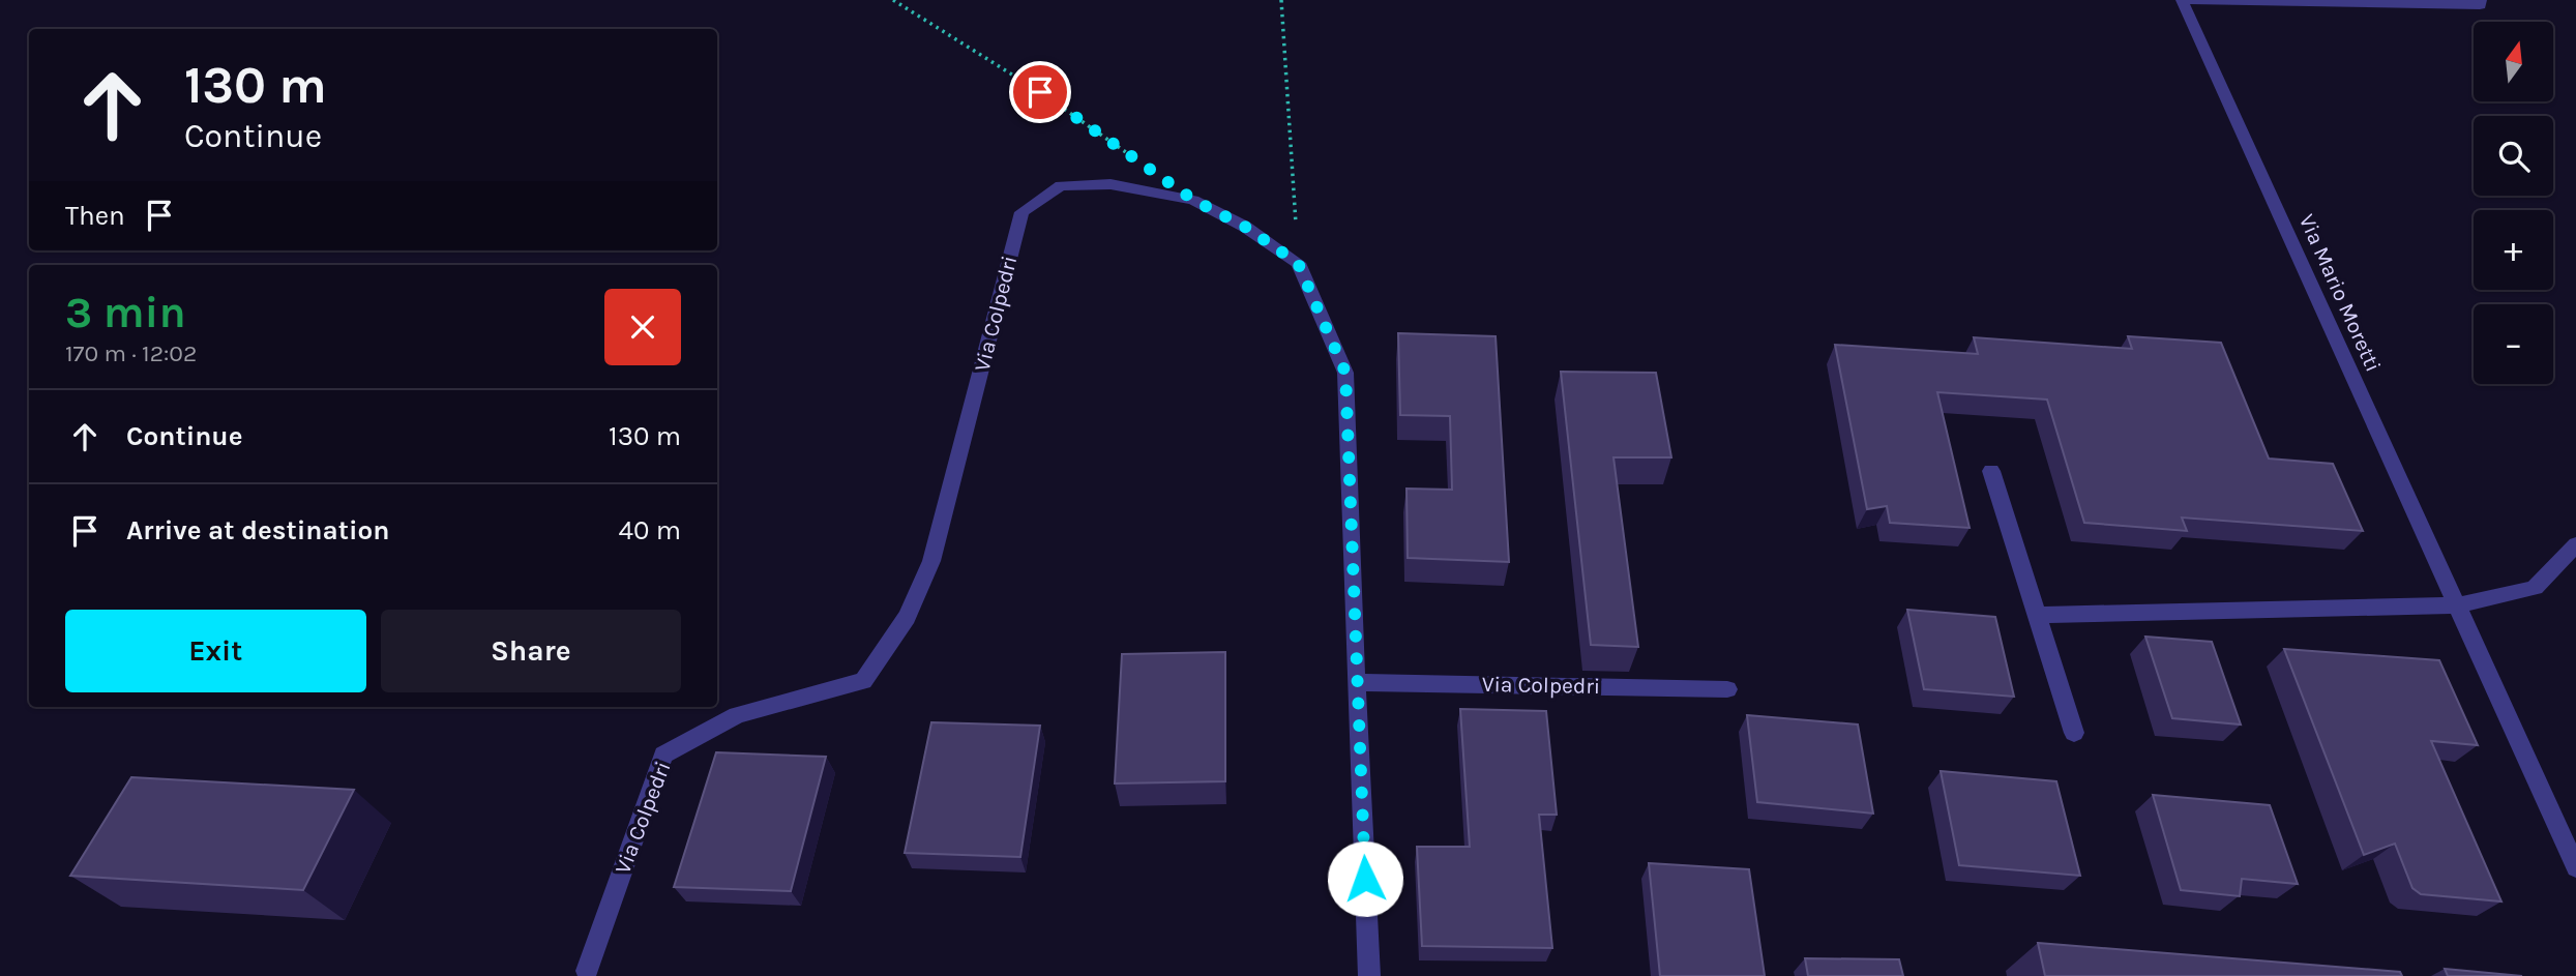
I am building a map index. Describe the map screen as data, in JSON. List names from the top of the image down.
{
  "streets": {
    "street": ["Via Mario Moretti", "Via Colpedri"]
  },
  "north": "top",
  "page": {
    "map_buttons": ["+", "−"],
    "turn": ["130 m", "Continue"],
    "then": "Then",
    "heading": ["3 min", "170 m · 12:02"],
    "list": [
      {
        "name": "Continue",
        "value": "130 m"
      },
      {
        "name": "Arrive at destination",
        "value": "40 m"
      }
    ],
    "buttons": ["Exit", "Share"]
  }
}
